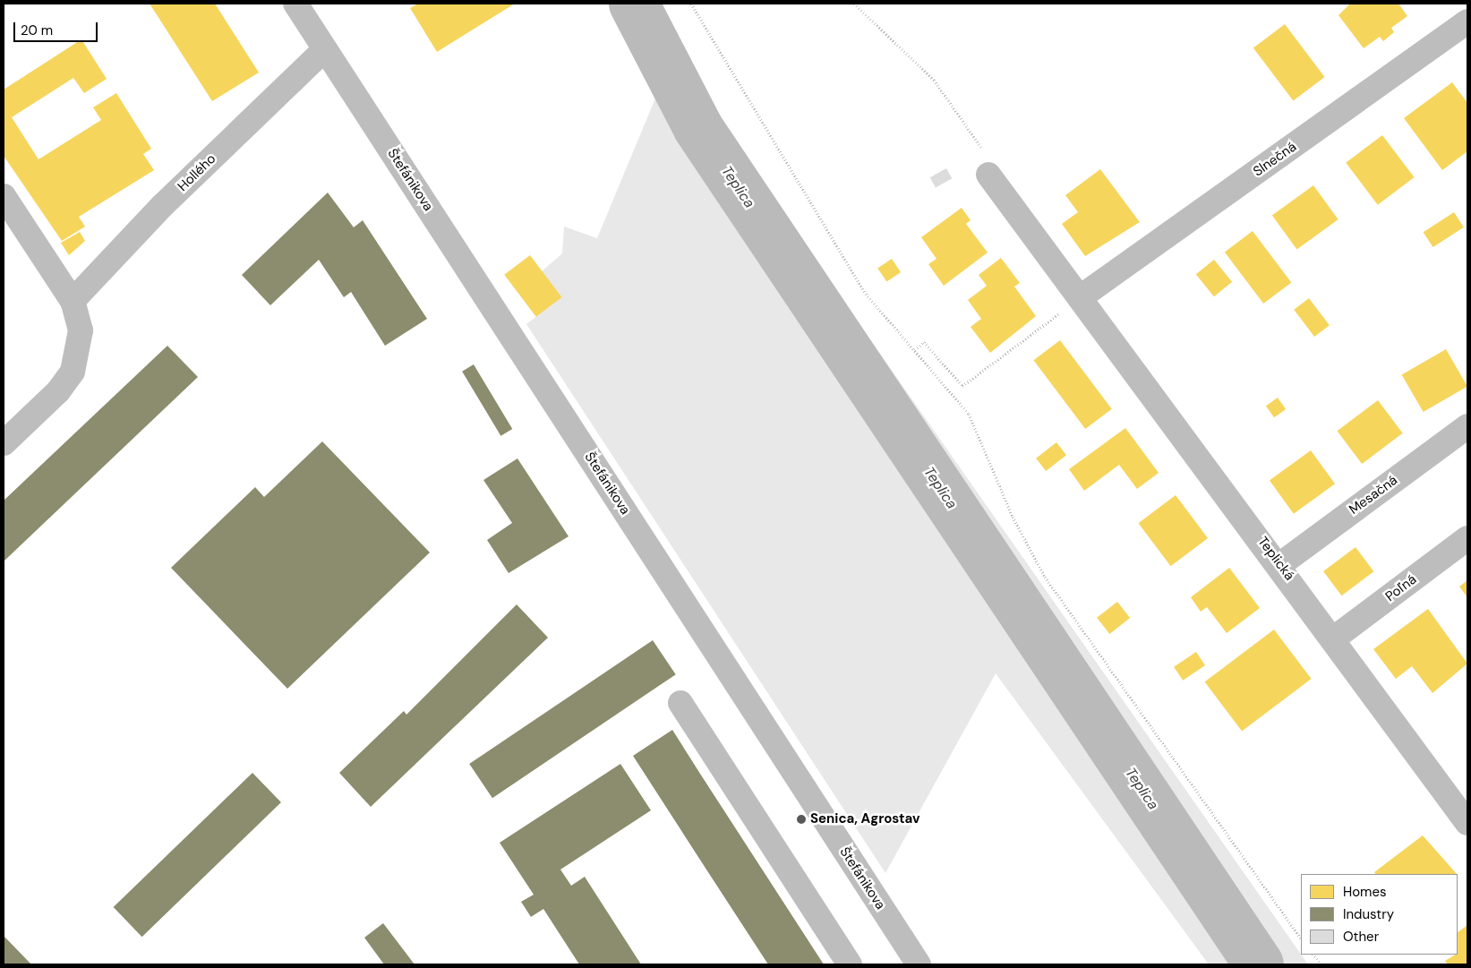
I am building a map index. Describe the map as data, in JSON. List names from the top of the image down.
{
  "streets": {
    "street": [
      "Slnečná",
      "Hollého",
      "Štefánikova",
      "Mesačná",
      "Teplická",
      "Poľná"
    ]
  },
  "crossings": [
    ["Slnečná", "Teplická"],
    ["Hollého", "Štefánikova"],
    ["Mesačná", "Teplická"],
    ["Teplická", "Poľná"]
  ],
  "water": ["Teplica"],
  "places": ["Senica, Agrostav"],
  "legend": ["Homes", "Industry", "Other"],
  "scale_bar": "20 m"
}
